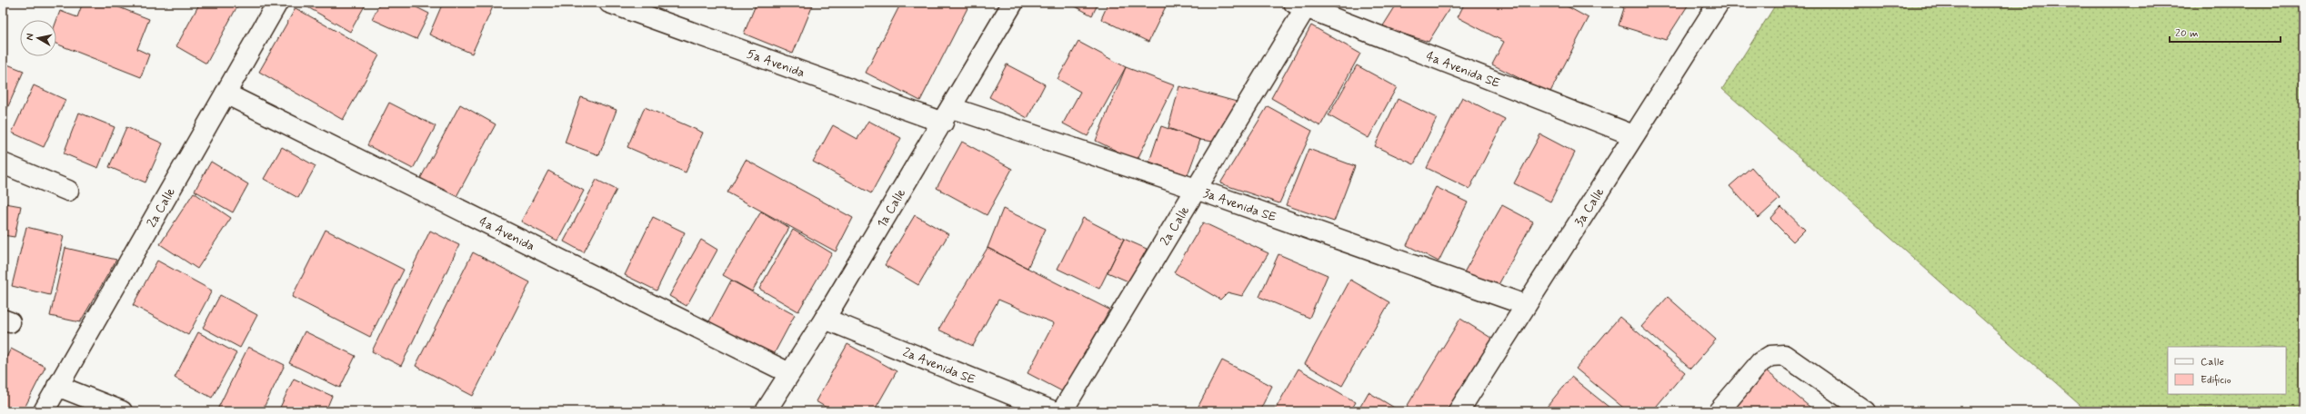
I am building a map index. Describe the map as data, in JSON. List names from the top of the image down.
{
  "streets": {
    "street": [
      "5a Avenida",
      "4a Avenida SE",
      "3a Avenida SE",
      "2a Calle",
      "3a Calle",
      "1a Calle",
      "4a Avenida",
      "2a Avenida SE"
    ]
  },
  "crossings": [
    ["5a Avenida", "3a Avenida SE"],
    ["5a Avenida", "1a Calle"],
    ["4a Avenida SE", "2a Calle"],
    ["4a Avenida SE", "3a Calle"],
    ["3a Avenida SE", "2a Calle"],
    ["3a Avenida SE", "3a Calle"],
    ["3a Avenida SE", "1a Calle"],
    ["2a Calle", "4a Avenida"],
    ["1a Calle", "4a Avenida"],
    ["1a Calle", "2a Avenida SE"]
  ],
  "legend": ["Calle", "Edificio"],
  "scale_bar": "20 m",
  "north": "left"
}
